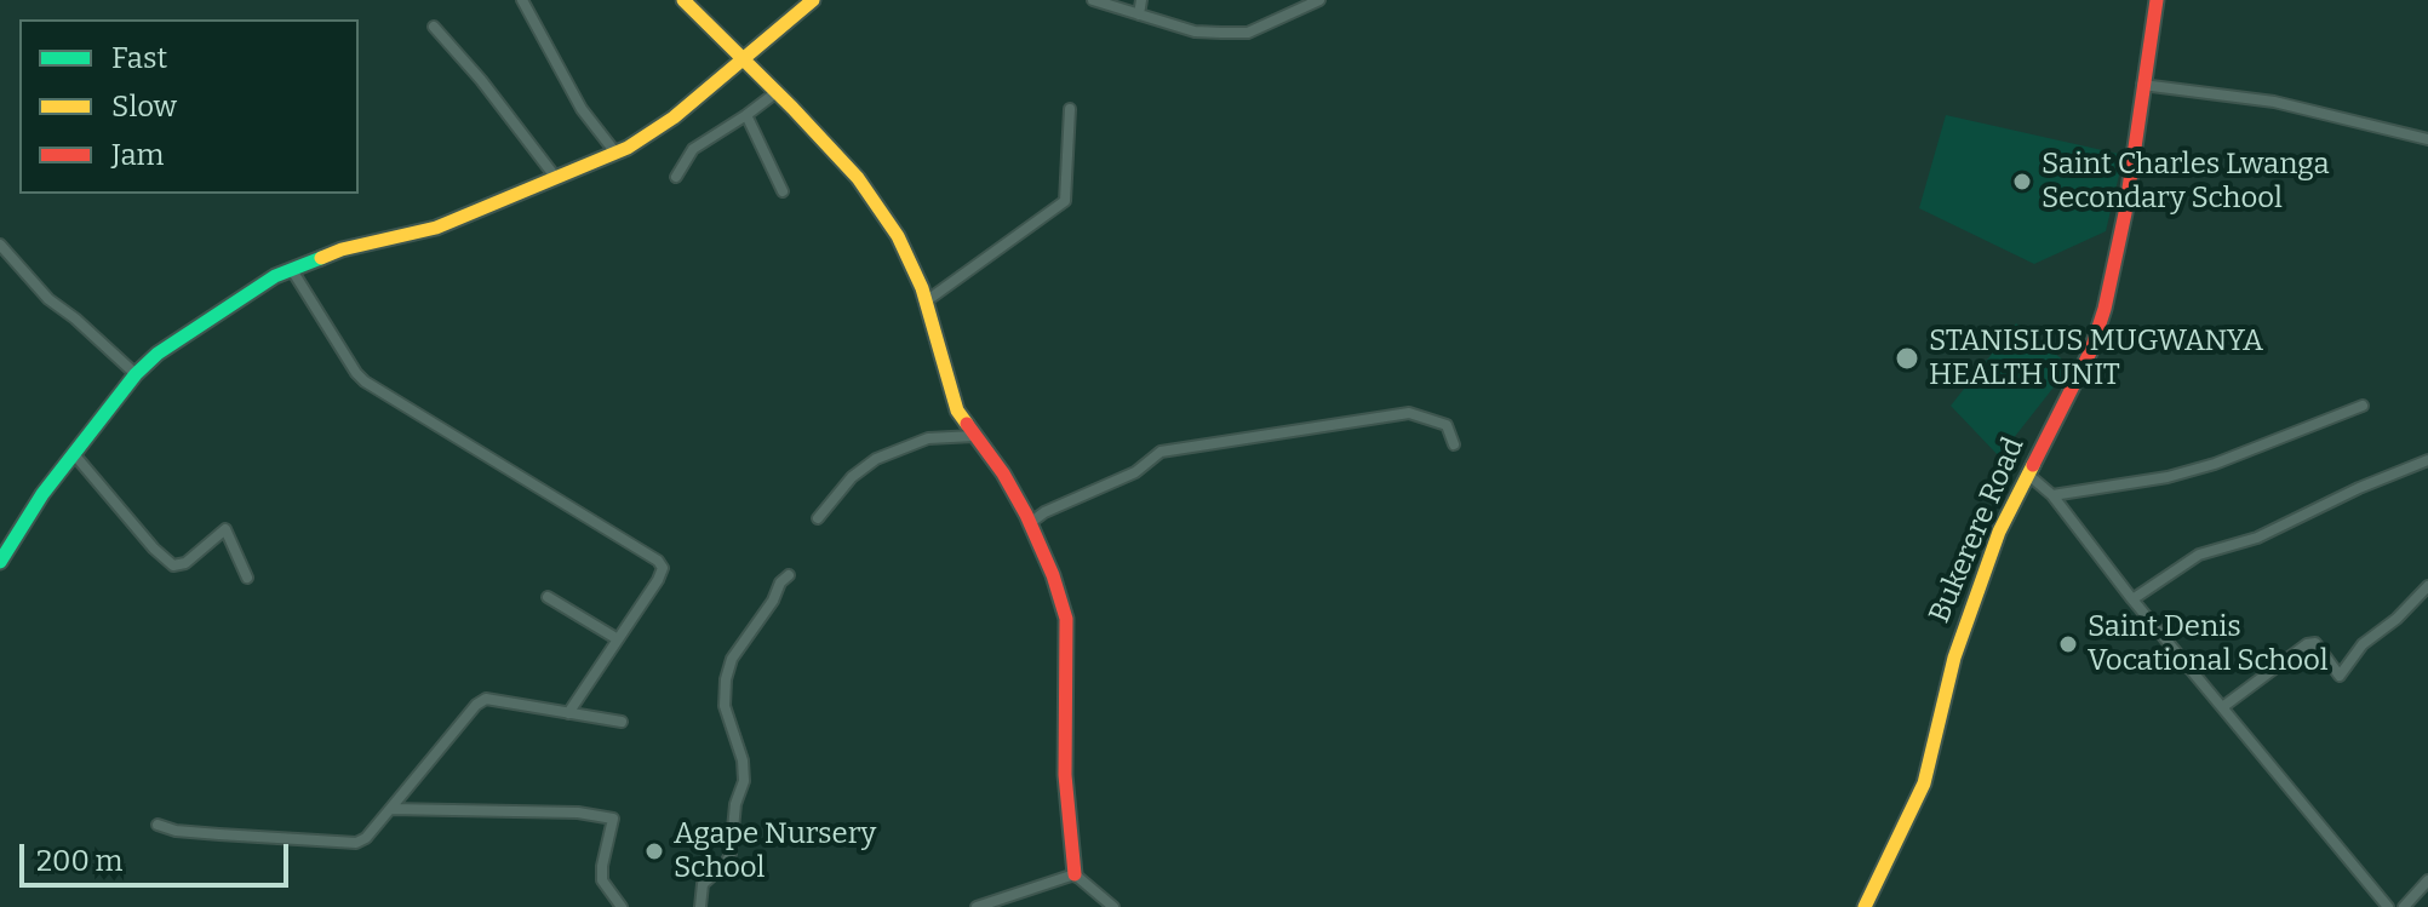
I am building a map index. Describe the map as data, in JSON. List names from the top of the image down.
{
  "streets": {
    "street": ["Bukerere Road"]
  },
  "places": [
    "Saint Charles Lwanga Secondary School",
    "STANISLUS MUGWANYA HEALTH UNIT",
    "Saint Denis Vocational School",
    "Agape Nursery School"
  ],
  "legend": ["Fast", "Slow", "Jam"],
  "scale_bar": "200 m"
}
